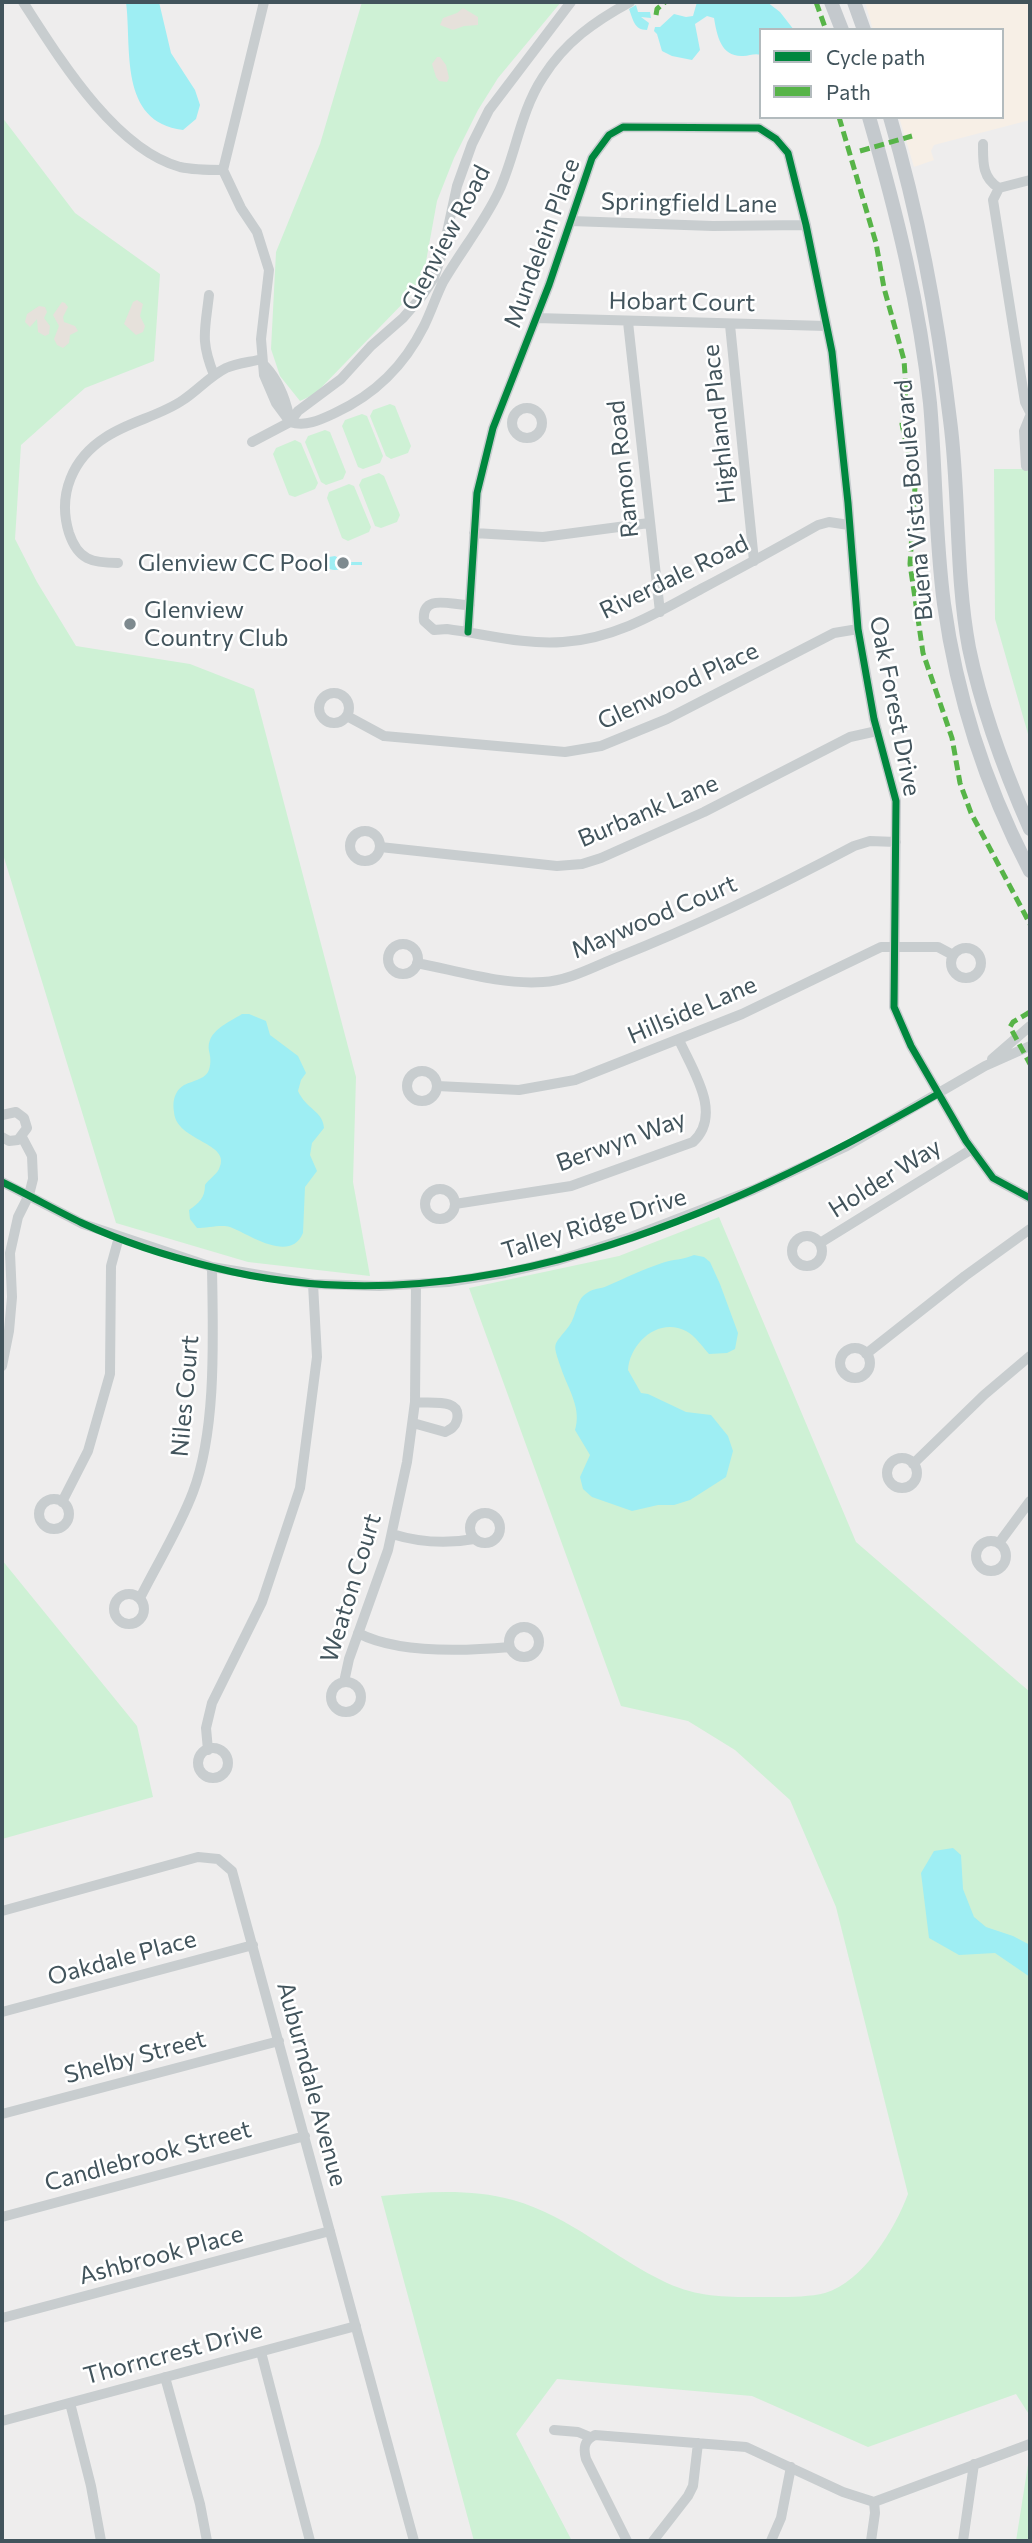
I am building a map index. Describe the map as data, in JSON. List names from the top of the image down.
{
  "streets": {
    "main road": ["Buena Vista Boulevard"],
    "street": [
      "Springfield Lane",
      "Glenview Road",
      "Mundelein Place",
      "Hobart Court",
      "Highland Place",
      "Ramon Road",
      "Riverdale Road",
      "Glenwood Place",
      "Oak Forest Drive",
      "Burbank Lane",
      "Maywood Court",
      "Hillside Lane",
      "Berwyn Way",
      "Holder Way",
      "Talley Ridge Drive",
      "Niles Court",
      "Weaton Court",
      "Oakdale Place",
      "Shelby Street",
      "Auburndale Avenue",
      "Candlebrook Street",
      "Ashbrook Place",
      "Thorncrest Drive"
    ]
  },
  "crossings": [
    ["Springfield Lane", "Mundelein Place"],
    ["Springfield Lane", "Oak Forest Drive"],
    ["Mundelein Place", "Hobart Court"],
    ["Mundelein Place", "Riverdale Road"],
    ["Mundelein Place", "Oak Forest Drive"],
    ["Hobart Court", "Highland Place"],
    ["Hobart Court", "Ramon Road"],
    ["Hobart Court", "Oak Forest Drive"],
    ["Highland Place", "Riverdale Road"],
    ["Ramon Road", "Riverdale Road"],
    ["Riverdale Road", "Oak Forest Drive"],
    ["Glenwood Place", "Oak Forest Drive"],
    ["Oak Forest Drive", "Burbank Lane"],
    ["Oak Forest Drive", "Maywood Court"],
    ["Oak Forest Drive", "Hillside Lane"],
    ["Oak Forest Drive", "Holder Way"],
    ["Oak Forest Drive", "Talley Ridge Drive"],
    ["Hillside Lane", "Berwyn Way"],
    ["Talley Ridge Drive", "Niles Court"],
    ["Talley Ridge Drive", "Weaton Court"],
    ["Oakdale Place", "Auburndale Avenue"],
    ["Shelby Street", "Auburndale Avenue"],
    ["Auburndale Avenue", "Candlebrook Street"],
    ["Auburndale Avenue", "Ashbrook Place"],
    ["Auburndale Avenue", "Thorncrest Drive"]
  ],
  "places": ["Glenview CC Pool", "Glenview Country Club"],
  "legend": ["Cycle path", "Path"]
}
